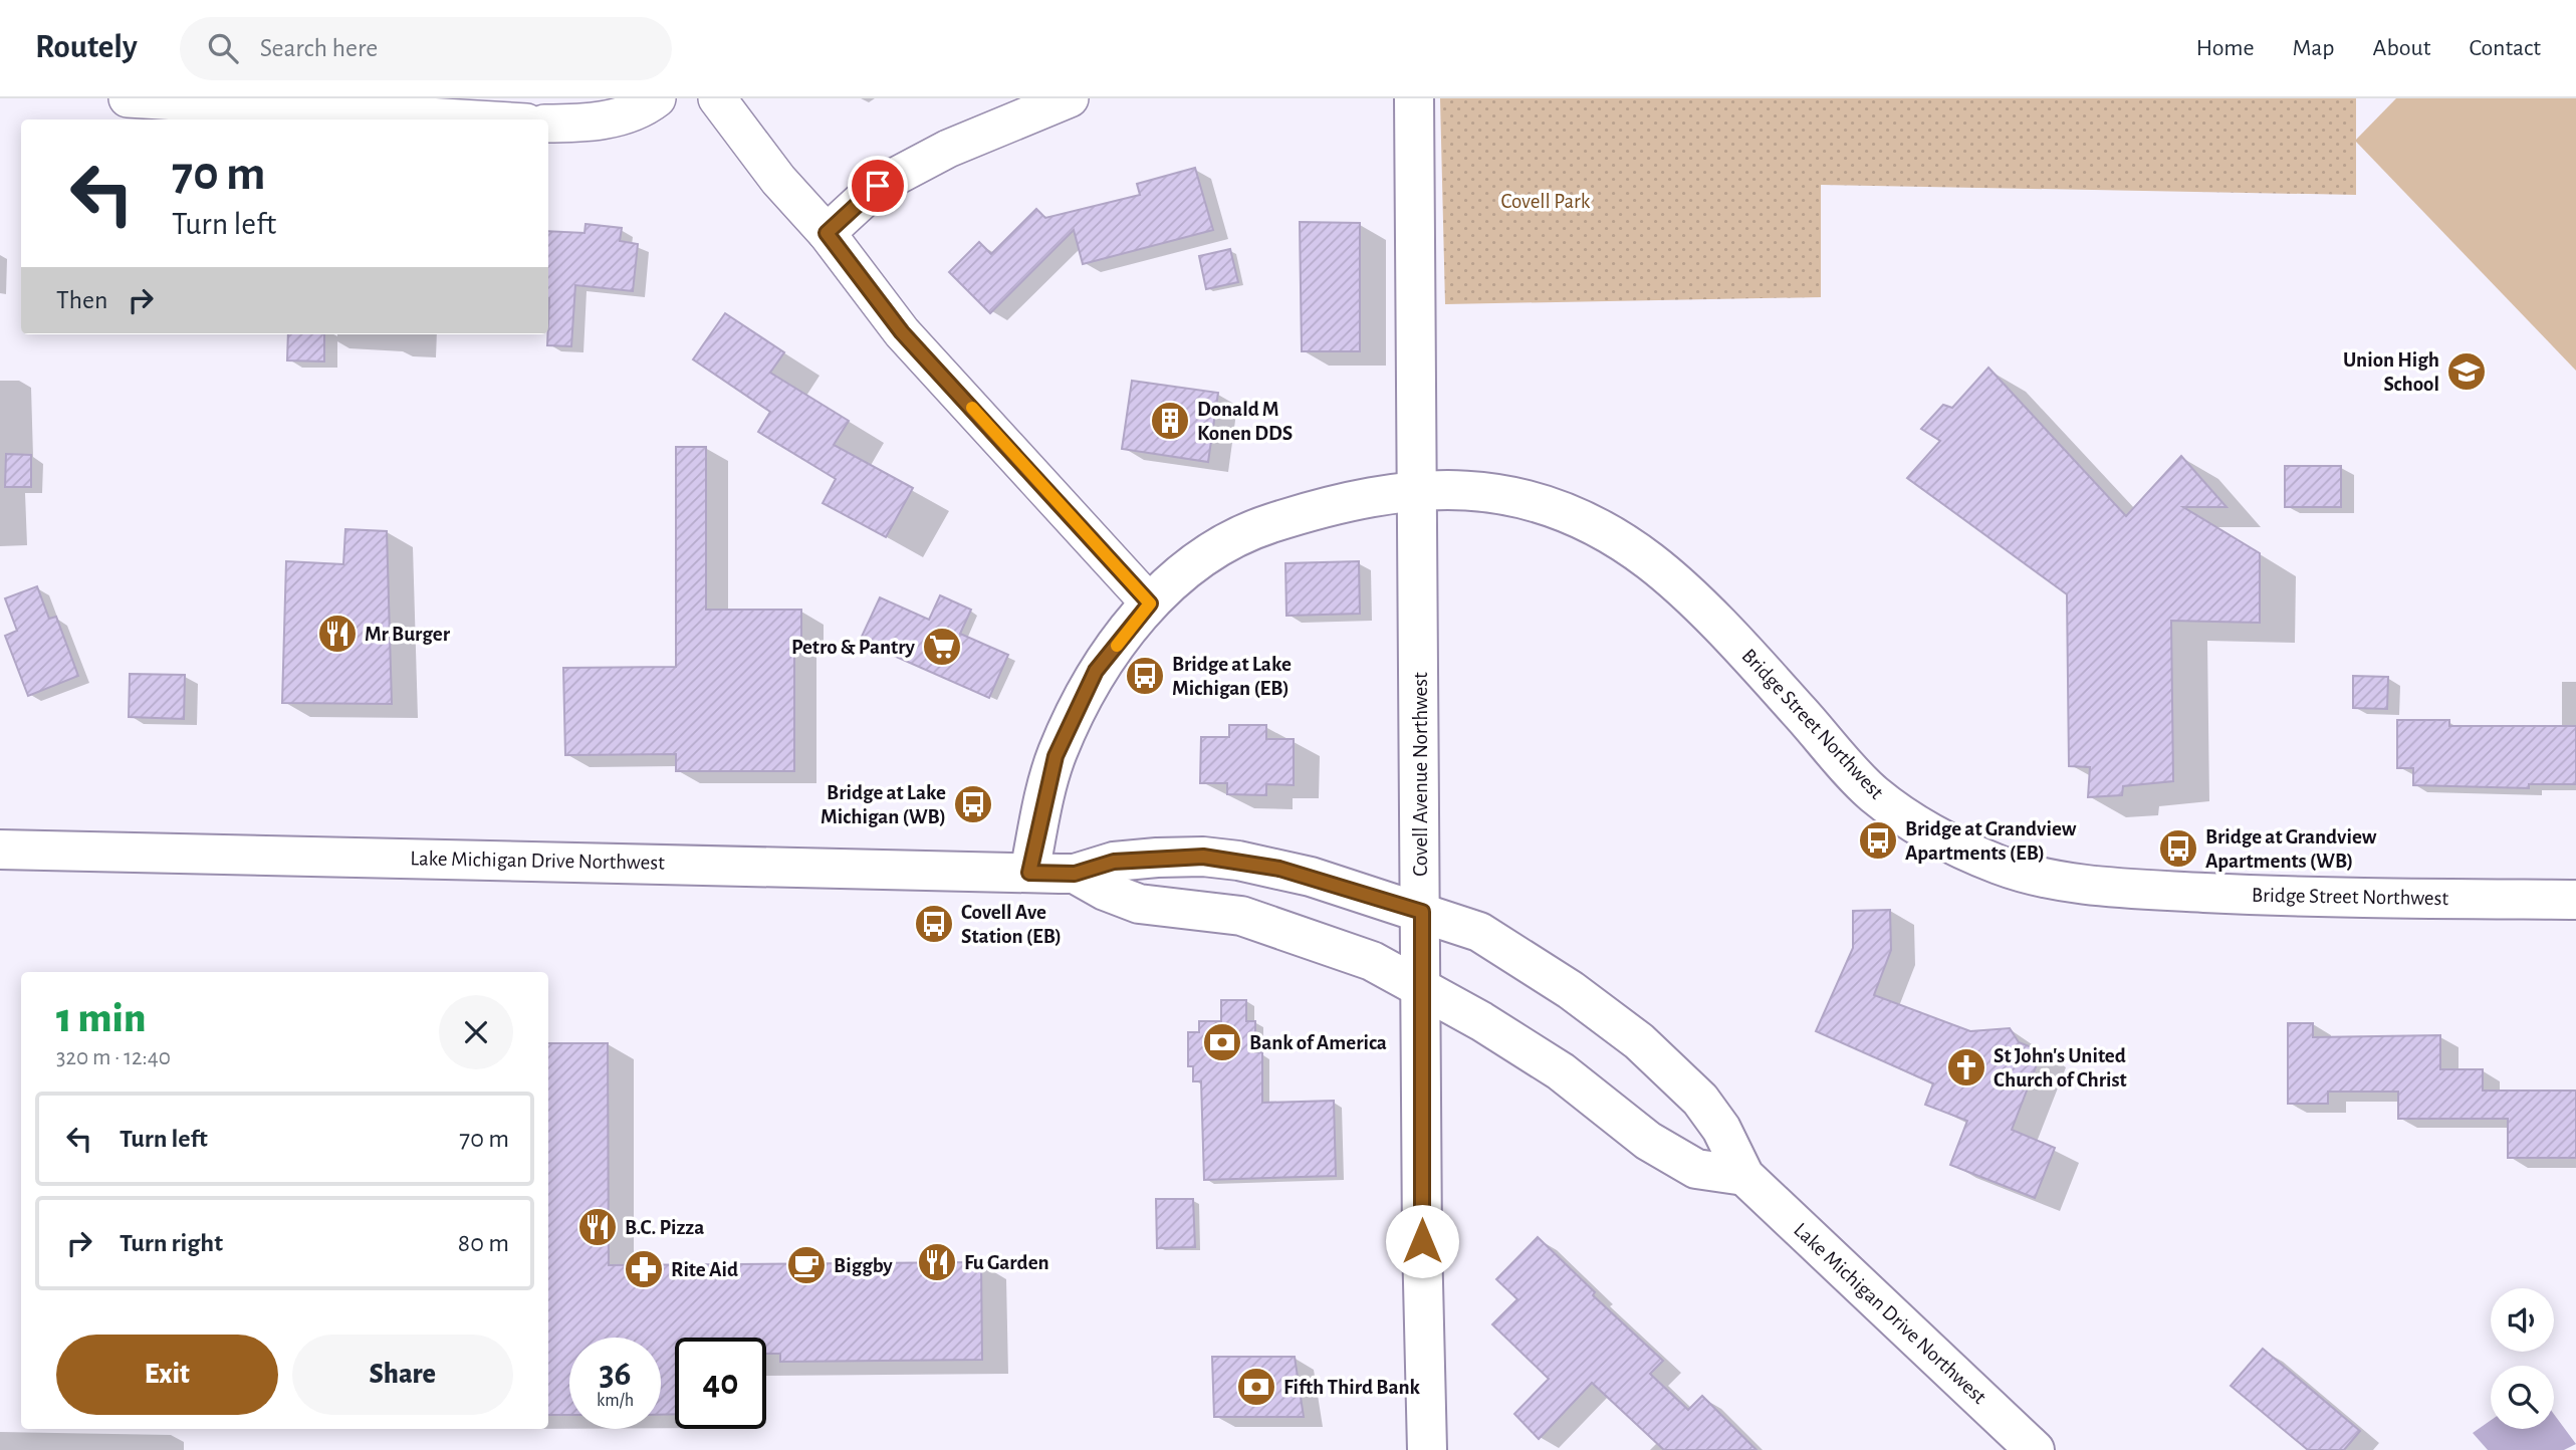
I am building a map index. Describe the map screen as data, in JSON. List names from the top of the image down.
{
  "streets": {
    "main road": ["Bridge Street Northwest", "Covell Avenue Northwest", "Lake Michigan Drive Northwest"]
  },
  "crossings": [
    ["Bridge Street Northwest", "Covell Avenue Northwest"],
    ["Bridge Street Northwest", "Lake Michigan Drive Northwest"],
    ["Covell Avenue Northwest", "Lake Michigan Drive Northwest"]
  ],
  "parks": ["Covell Park"],
  "places": {
    "school or university": ["Union High School"],
    "building": ["Donald M Konen DDS"],
    "restaurant": ["Mr Burger", "B.C. Pizza", "Fu Garden"],
    "supermarket": ["Petro & Pantry"],
    "bus stop": [
      "Bridge at Lake Michigan (EB)",
      "Bridge at Lake Michigan (WB)",
      "Bridge at Grandview Apartments (EB)",
      "Bridge at Grandview Apartments (WB)",
      "Covell Ave Station (EB)"
    ],
    "bank": ["Bank of America", "Fifth Third Bank"],
    "church": ["St John's United Church of Christ"],
    "cafe": ["Biggby"],
    "pharmacy": ["Rite Aid"]
  },
  "page": {
    "header": "Routely",
    "search": "Search here",
    "nav": [
      "Home",
      "Map",
      "About",
      "Contact"
    ],
    "turn": ["70 m", "Turn left"],
    "then": "Then",
    "heading": ["1 min", "320 m · 12:40"],
    "list": [
      {
        "name": "Turn left",
        "value": "70 m"
      },
      {
        "name": "Turn right",
        "value": "80 m"
      }
    ],
    "buttons": ["Exit", "Share"],
    "speed": "36 km/h",
    "limit": "40"
  }
}
